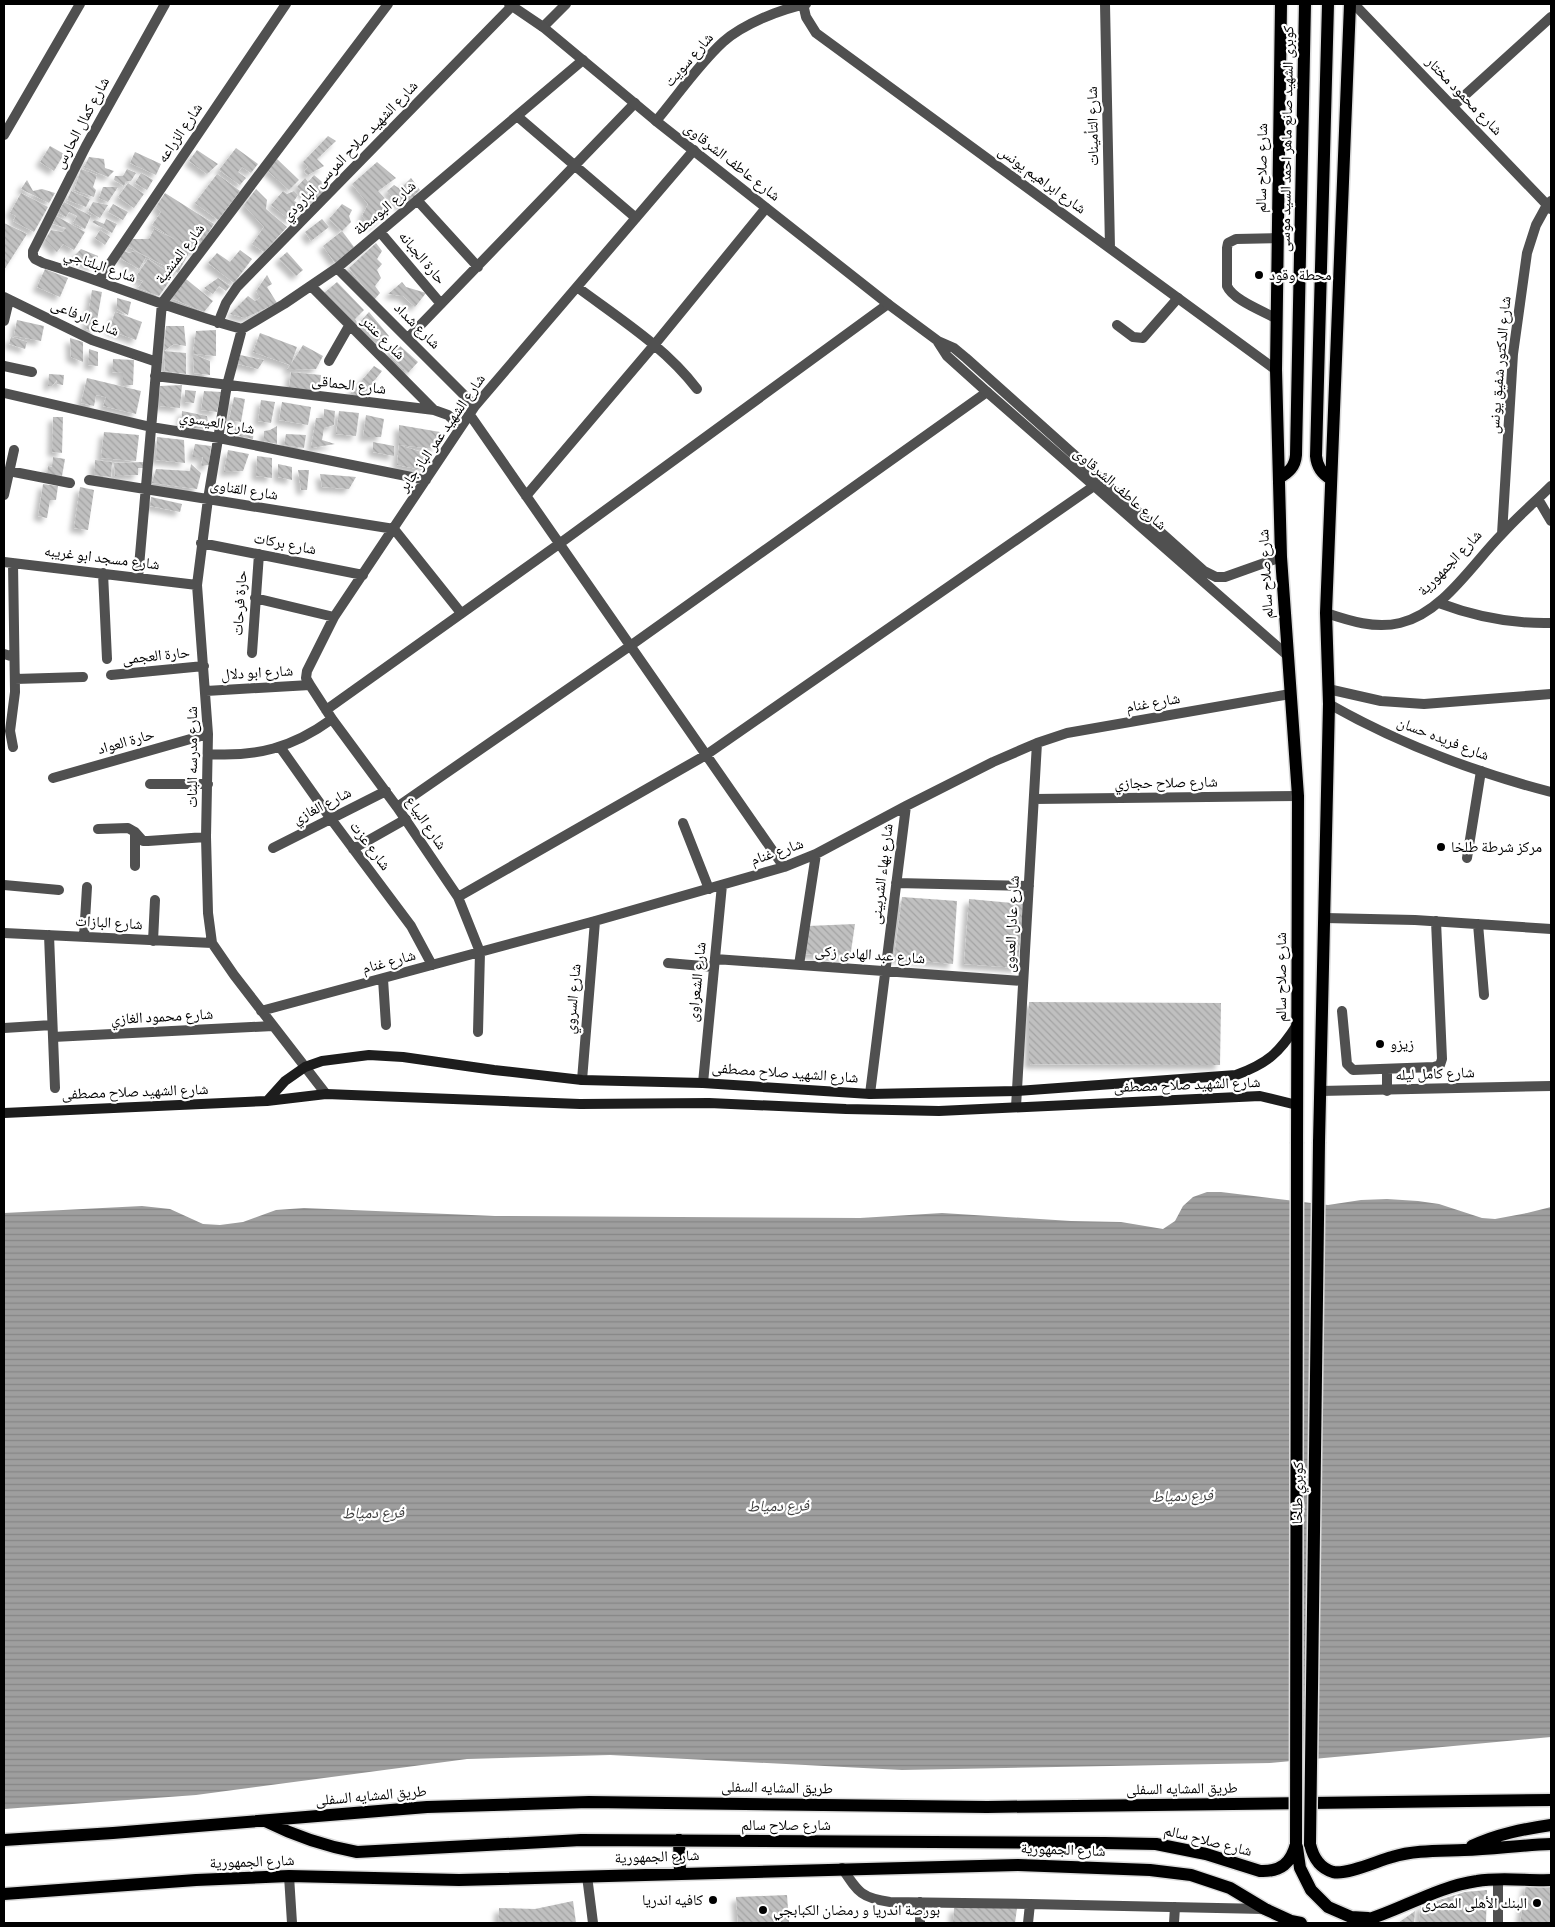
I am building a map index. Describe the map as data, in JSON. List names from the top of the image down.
{
  "streets": {
    "main road": [
      "كوبرى الشهيد صانع ماهر احمد السيد موسى",
      "شارع صلاح سالم",
      "شارع الجمهورية",
      "شارع الشهيد صلاح مصطفى",
      "كوبري طلخا",
      "طريق المشايه السفلى"
    ],
    "street": [
      "شارع سويت",
      "شارع محمود مختار",
      "شارع كمال الحارس",
      "شارع التأمينات",
      "شارع الزراعه",
      "شارع الشهيد صلاح المرسى البارودي",
      "شارع عاطف الشرقاوى",
      "شارع ابراهيم يونس",
      "شارع البوسطة",
      "شارع المنشية",
      "حارة الجبانه",
      "شارع البلتاجي",
      "شارع الرفاعى",
      "شارع شداد",
      "شارع عنتر",
      "شارع الدكتور شفيق يونس",
      "شارع الحماقى",
      "شارع العيسوي",
      "شارع الشهيد عمر الباز جابر",
      "شارع القناوى",
      "شارع بركات",
      "شارع مسجد ابو غريبه",
      "حارة فرحات",
      "حارة العجمى",
      "شارع ابو دلال",
      "شارع غنام",
      "شارع فريده حسان",
      "حارة العواد",
      "شارع مدرسه البنات",
      "شارع صلاح حجازي",
      "شارع الغازي",
      "شارع البياع",
      "شارع عزت",
      "شارع بهاء الشربينى",
      "شارع البازات",
      "شارع عادل العدوى",
      "شارع عبد الهادى زكى",
      "شارع الشعراوى",
      "شارع السروي",
      "شارع محمود الغازي",
      "شارع كامل ليله"
    ]
  },
  "crossings": [
    ["شارع سويت", "شارع عاطف الشرقاوى"],
    ["شارع سويت", "شارع ابراهيم يونس"],
    ["شارع محمود مختار", "شارع الدكتور شفيق يونس"],
    ["شارع كمال الحارس", "شارع البلتاجي"],
    ["شارع التأمينات", "شارع ابراهيم يونس"],
    ["شارع الزراعه", "شارع البلتاجي"],
    ["كوبرى الشهيد صانع ماهر احمد السيد موسى", "شارع صلاح سالم"],
    ["شارع الشهيد صلاح المرسى البارودي", "شارع عاطف الشرقاوى"],
    ["شارع الشهيد صلاح المرسى البارودي", "شارع البلتاجي"],
    ["شارع عاطف الشرقاوى", "شارع صلاح سالم"],
    ["شارع عاطف الشرقاوى", "شارع البوسطة"],
    ["شارع عاطف الشرقاوى", "شارع الشهيد عمر الباز جابر"],
    ["شارع صلاح سالم", "شارع ابراهيم يونس"],
    ["شارع صلاح سالم", "شارع غنام"],
    ["شارع صلاح سالم", "شارع صلاح حجازي"],
    ["شارع صلاح سالم", "شارع الشهيد صلاح مصطفى"],
    ["شارع صلاح سالم", "كوبري طلخا"],
    ["شارع صلاح سالم", "طريق المشايه السفلى"],
    ["شارع البوسطة", "حارة الجبانه"],
    ["شارع البوسطة", "شارع البلتاجي"],
    ["شارع البوسطة", "شارع شداد"],
    ["شارع البوسطة", "شارع عنتر"],
    ["شارع المنشية", "شارع البلتاجي"],
    ["شارع المنشية", "شارع الرفاعى"],
    ["شارع المنشية", "شارع الحماقى"],
    ["شارع المنشية", "شارع العيسوي"],
    ["شارع المنشية", "شارع القناوى"],
    ["شارع المنشية", "شارع مسجد ابو غريبه"],
    ["شارع شداد", "شارع الشهيد عمر الباز جابر"],
    ["شارع شداد", "شارع غنام"],
    ["شارع عنتر", "شارع الحماقى"],
    ["شارع الدكتور شفيق يونس", "شارع الجمهورية"],
    ["شارع الحماقى", "شارع الشهيد عمر الباز جابر"],
    ["شارع الحماقى", "شارع مدرسه البنات"],
    ["شارع العيسوي", "شارع الشهيد عمر الباز جابر"],
    ["شارع العيسوي", "شارع مدرسه البنات"],
    ["شارع الشهيد عمر الباز جابر", "شارع القناوى"],
    ["شارع الشهيد عمر الباز جابر", "شارع بركات"],
    ["شارع الشهيد عمر الباز جابر", "شارع ابو دلال"],
    ["شارع الشهيد عمر الباز جابر", "شارع البياع"],
    ["شارع القناوى", "شارع مدرسه البنات"],
    ["شارع بركات", "حارة فرحات"],
    ["شارع بركات", "شارع مدرسه البنات"],
    ["شارع مسجد ابو غريبه", "شارع مدرسه البنات"],
    ["حارة العجمى", "شارع مدرسه البنات"],
    ["شارع ابو دلال", "شارع مدرسه البنات"],
    ["شارع ابو دلال", "شارع البياع"],
    ["شارع غنام", "شارع مدرسه البنات"],
    ["شارع غنام", "شارع البياع"],
    ["شارع غنام", "شارع عزت"],
    ["شارع غنام", "شارع بهاء الشربينى"],
    ["شارع غنام", "شارع عادل العدوى"],
    ["شارع غنام", "شارع الشعراوى"],
    ["شارع غنام", "شارع السروي"],
    ["حارة العواد", "شارع مدرسه البنات"],
    ["شارع مدرسه البنات", "شارع البازات"],
    ["شارع مدرسه البنات", "شارع محمود الغازي"],
    ["شارع مدرسه البنات", "شارع الشهيد صلاح مصطفى"],
    ["شارع صلاح حجازي", "شارع عادل العدوى"],
    ["شارع الغازي", "شارع البياع"],
    ["شارع الغازي", "شارع عزت"],
    ["شارع بهاء الشربينى", "شارع عبد الهادى زكى"],
    ["شارع بهاء الشربينى", "شارع الشهيد صلاح مصطفى"],
    ["شارع عادل العدوى", "شارع عبد الهادى زكى"],
    ["شارع عادل العدوى", "شارع الشهيد صلاح مصطفى"],
    ["شارع عبد الهادى زكى", "شارع الشعراوى"],
    ["شارع الشعراوى", "شارع الشهيد صلاح مصطفى"],
    ["شارع السروي", "شارع الشهيد صلاح مصطفى"],
    ["شارع كامل ليله", "كوبري طلخا"]
  ],
  "water": ["فرع دمياط"],
  "places": [
    "محطة وقود",
    "مركز شرطة طلخا",
    "زيزو",
    "كافيه اندريا",
    "البنك الأهلى المصرى",
    "بورصة اندريا و رمضان الكبابجي"
  ]
}
